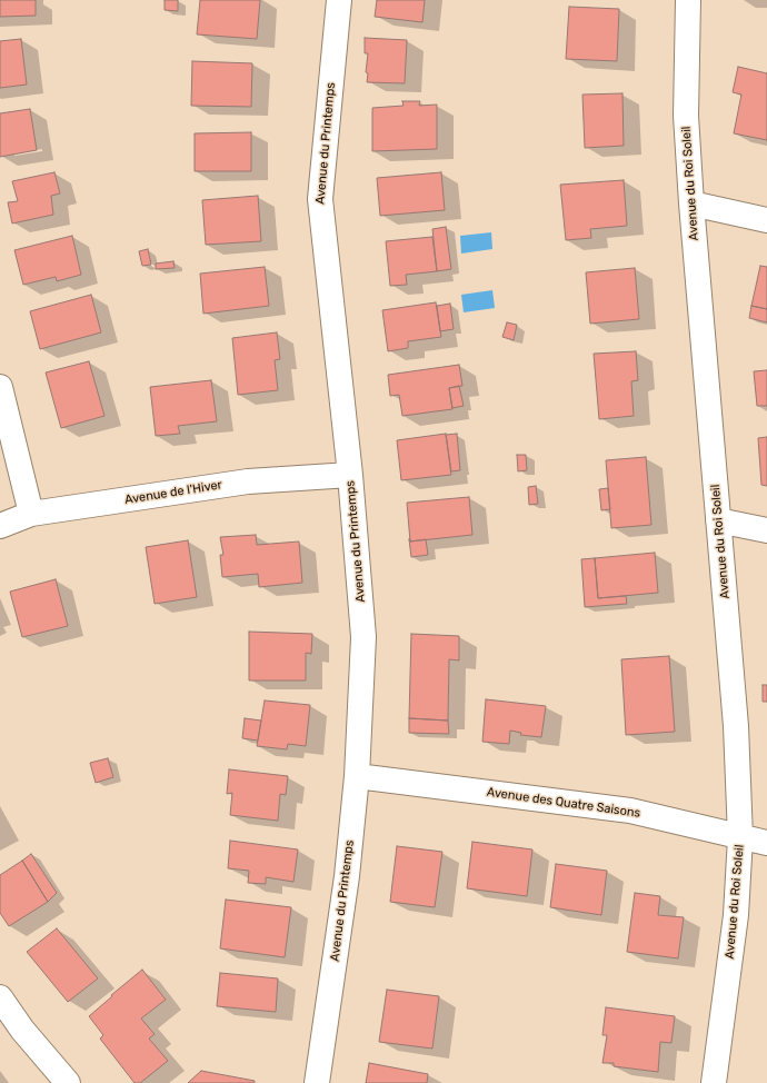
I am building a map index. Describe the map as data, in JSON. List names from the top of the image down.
{
  "streets": {
    "street": [
      "Avenue du Printemps",
      "Avenue du Roi Soleil",
      "Avenue de l'Hiver",
      "Avenue des Quatre Saisons"
    ]
  },
  "crossings": [
    ["Avenue du Printemps", "Avenue de l'Hiver"],
    ["Avenue du Printemps", "Avenue des Quatre Saisons"],
    ["Avenue du Roi Soleil", "Avenue des Quatre Saisons"]
  ]
}
